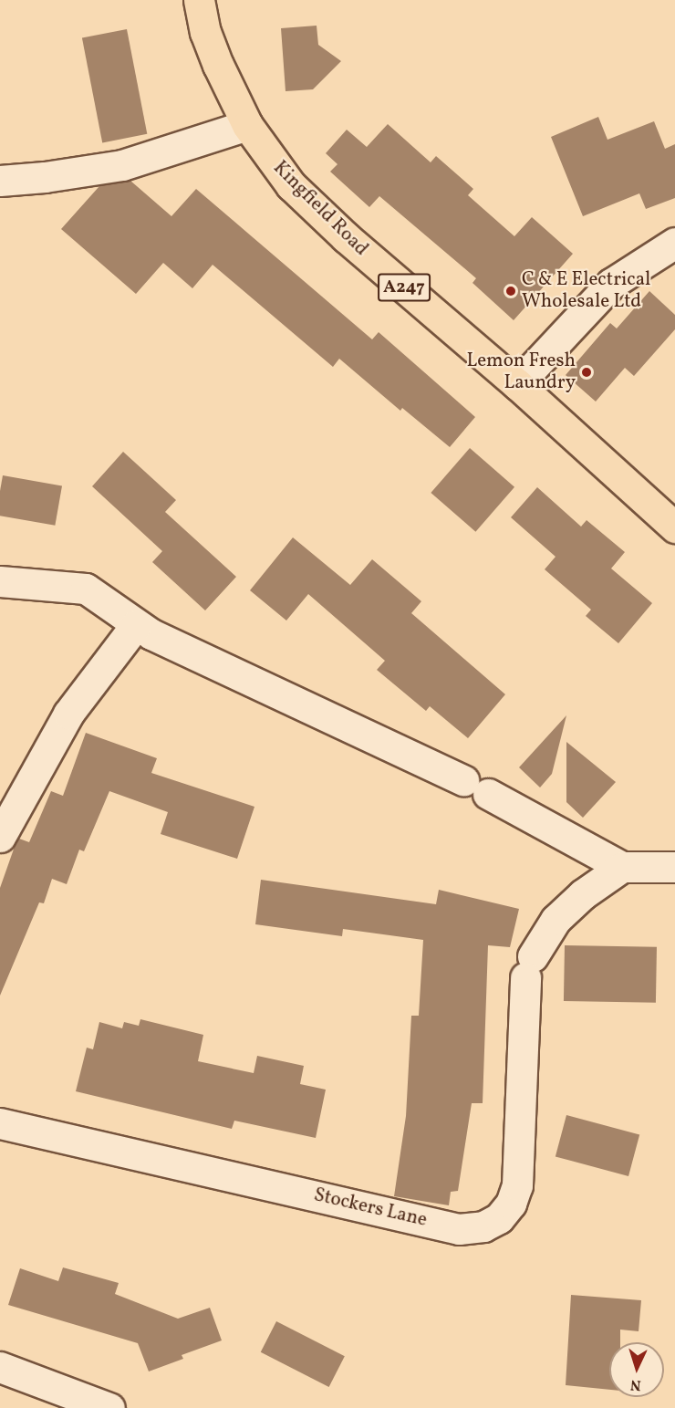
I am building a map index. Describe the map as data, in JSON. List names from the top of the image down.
{
  "streets": {
    "main road": ["Kingfield Road", "A247"],
    "street": ["Stockers Lane"]
  },
  "places": ["C & E Electrical Wholesale Ltd", "Lemon Fresh Laundry"],
  "north": "bottom"
}
